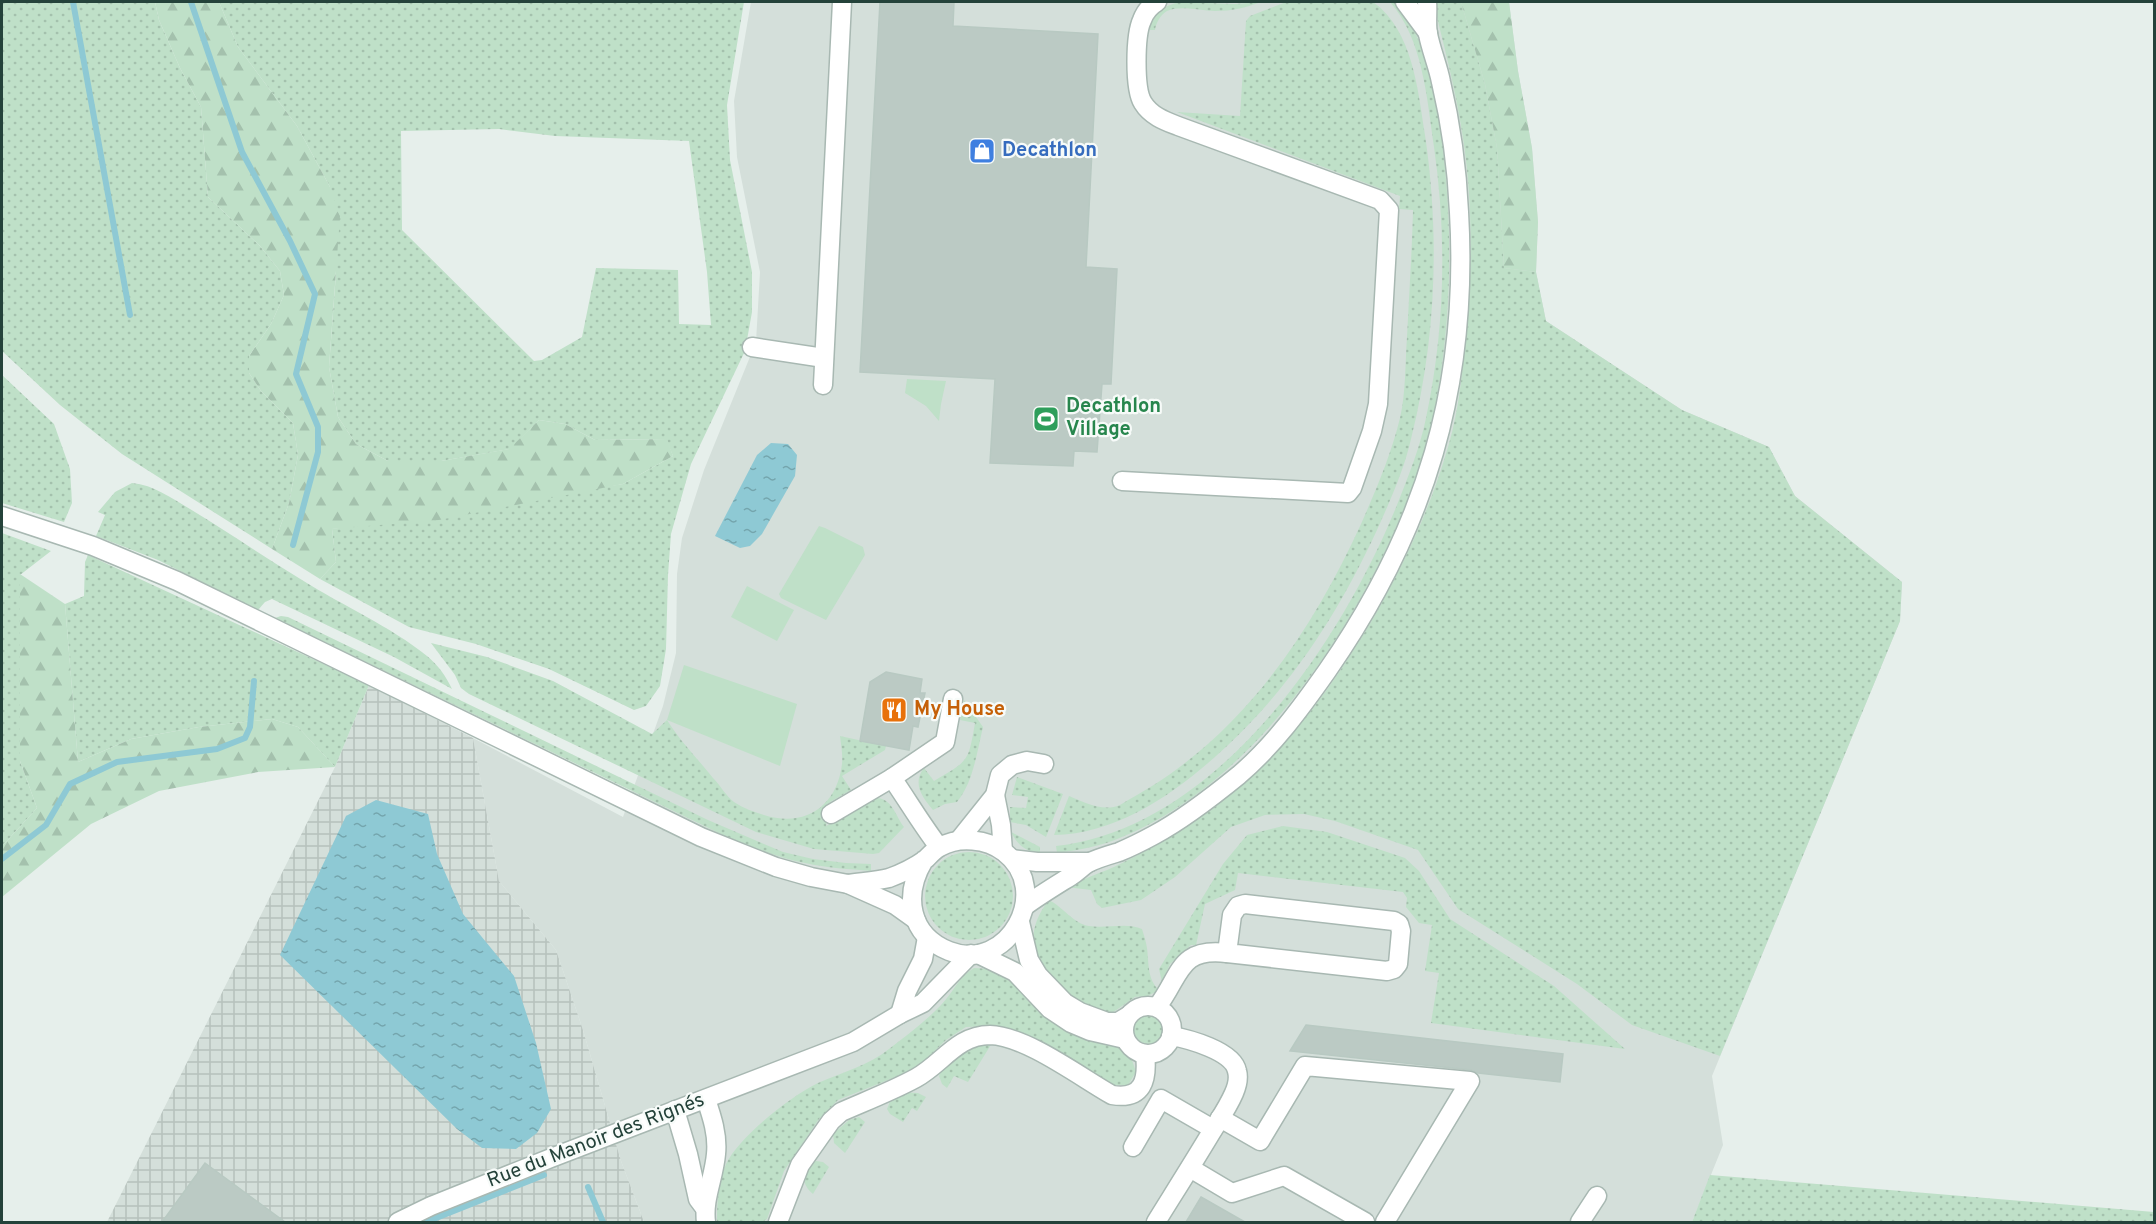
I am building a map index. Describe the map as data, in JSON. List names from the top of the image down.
{
  "streets": {
    "street": ["Rue du Manoir des Rignés"]
  },
  "places": {
    "shop": ["Decathlon"],
    "sports": ["Decathlon Village"],
    "restaurant": ["My House"]
  }
}
